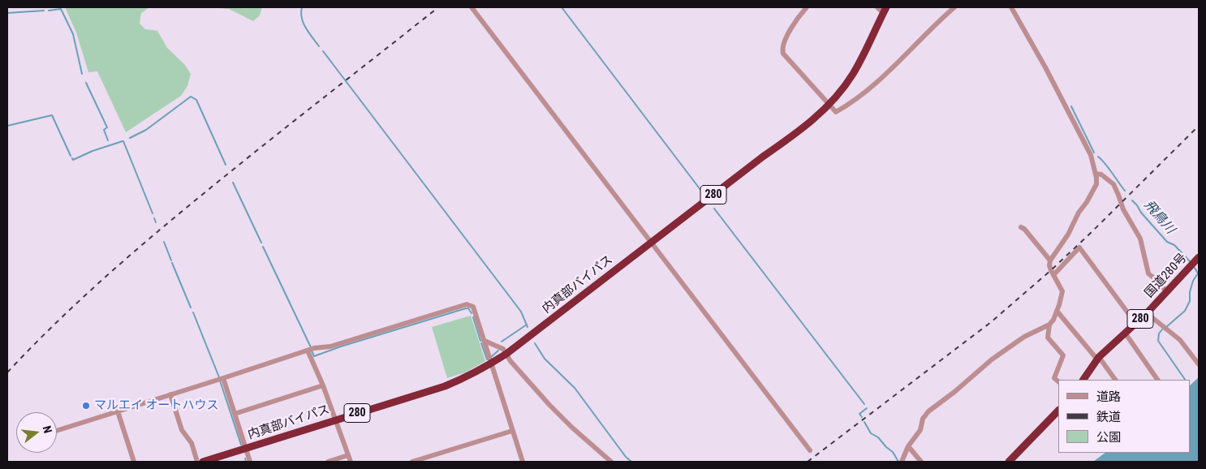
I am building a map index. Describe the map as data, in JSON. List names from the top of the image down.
{
  "streets": {
    "highway": ["280", "国道280号", "内真部バイパス"]
  },
  "water": ["飛鳥川"],
  "places": ["マルエイ オートハウス"],
  "legend": ["道路", "鉄道", "公園"],
  "north": "right"
}
